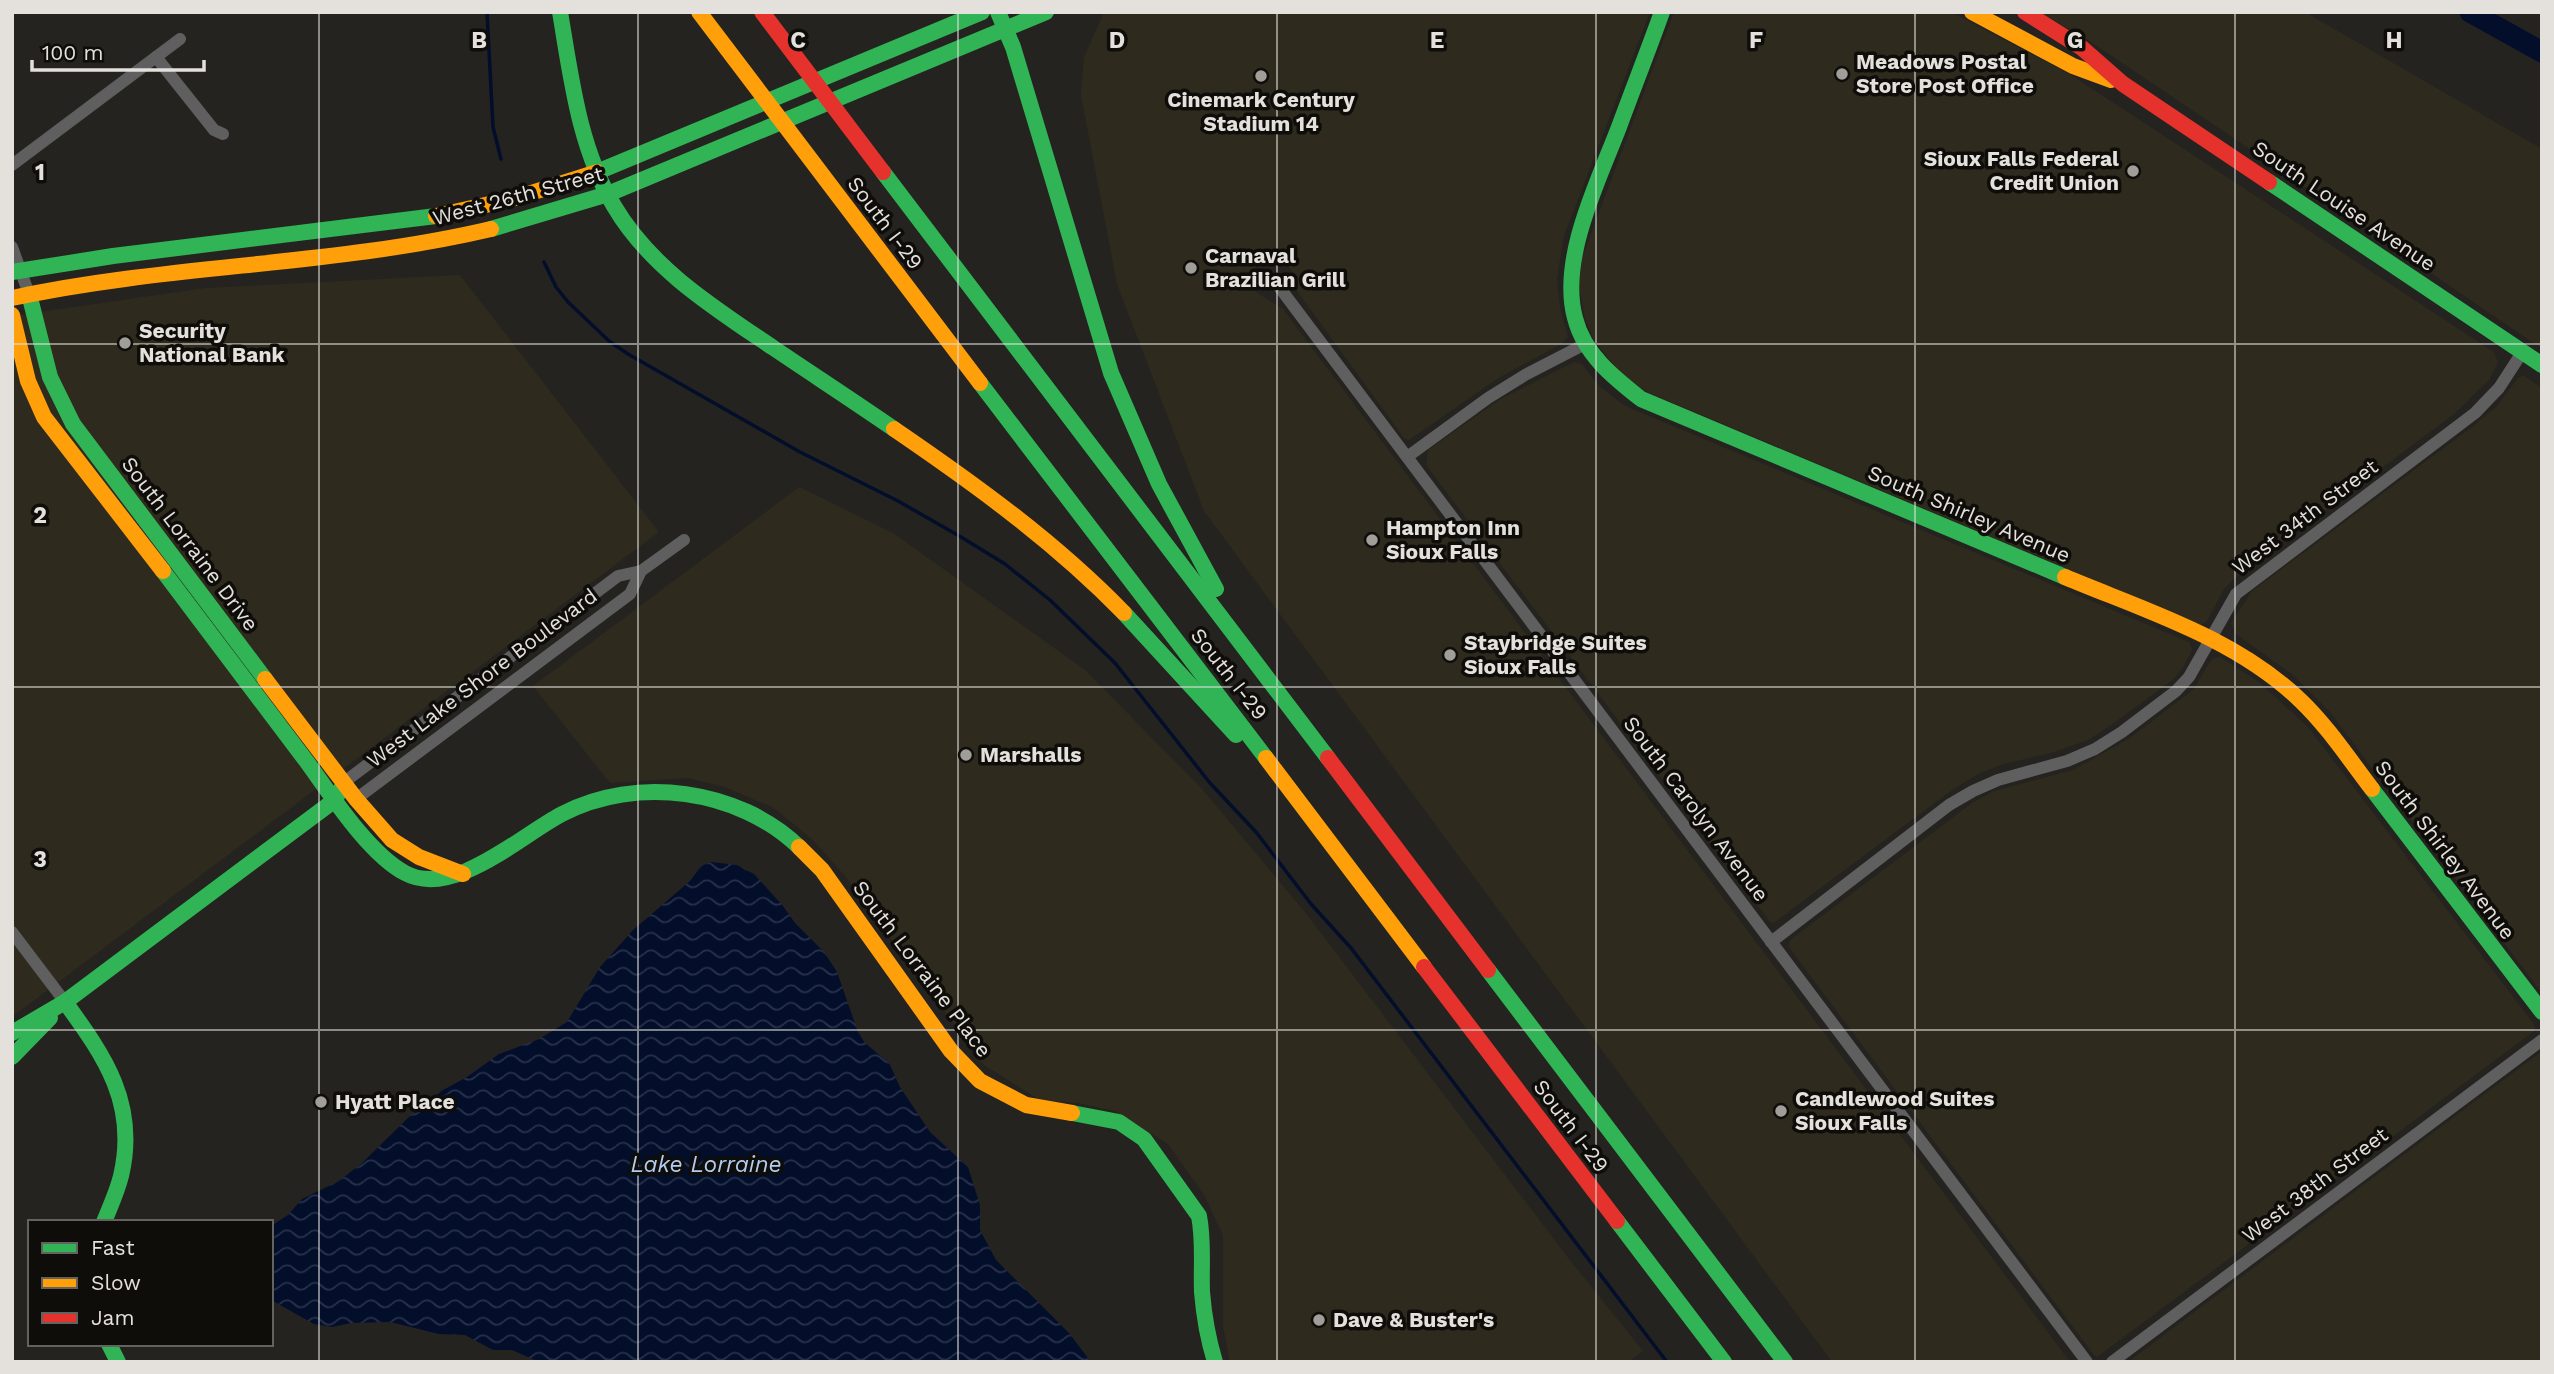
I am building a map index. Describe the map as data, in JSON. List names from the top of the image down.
{
  "streets": {
    "main road": [
      "West 26th Street",
      "South Louise Avenue",
      "South I-29",
      "South Shirley Avenue",
      "South Lorraine Drive",
      "West Lake Shore Boulevard",
      "South Lorraine Place"
    ],
    "street": ["West 34th Street", "South Carolyn Avenue", "West 38th Street"]
  },
  "crossings": [
    ["West 26th Street", "South Lorraine Drive"],
    ["South Louise Avenue", "West 34th Street"],
    ["South Shirley Avenue", "West 34th Street"],
    ["West 34th Street", "South Carolyn Avenue"],
    ["South Lorraine Drive", "West Lake Shore Boulevard"],
    ["South Lorraine Drive", "South Lorraine Place"],
    ["West Lake Shore Boulevard", "South Lorraine Place"]
  ],
  "water": ["Lake Lorraine"],
  "places": [
    "Meadows Postal Store Post Office",
    "Cinemark Century Stadium 14",
    "Sioux Falls Federal Credit Union",
    "Carnaval Brazilian Grill",
    "Security National Bank",
    "Hampton Inn Sioux Falls",
    "Staybridge Suites Sioux Falls",
    "Marshalls",
    "Hyatt Place",
    "Candlewood Suites Sioux Falls",
    "Dave & Buster's"
  ],
  "legend": ["Fast", "Slow", "Jam"],
  "scale_bar": "100 m",
  "grid": {
    "columns": [
      "B",
      "C",
      "D",
      "E",
      "F",
      "G",
      "H"
    ],
    "rows": ["1", "2", "3"]
  }
}
